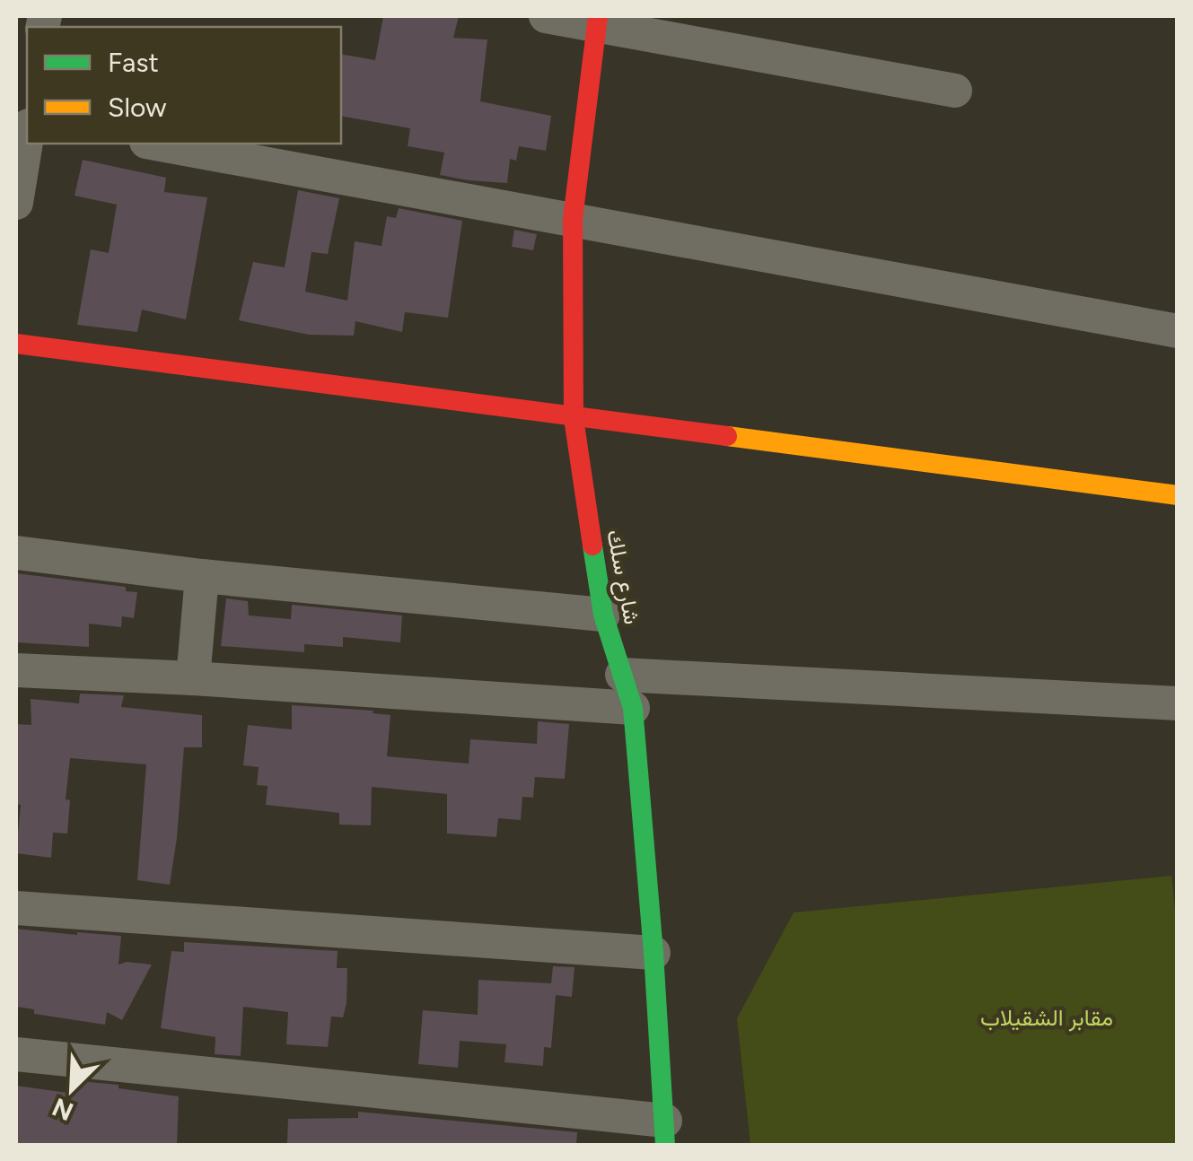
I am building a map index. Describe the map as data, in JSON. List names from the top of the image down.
{
  "streets": {
    "street": ["شارع سلك"]
  },
  "parks": ["مقابر الشقيلاب"],
  "legend": ["Fast", "Slow"],
  "north": "bottom left"
}
